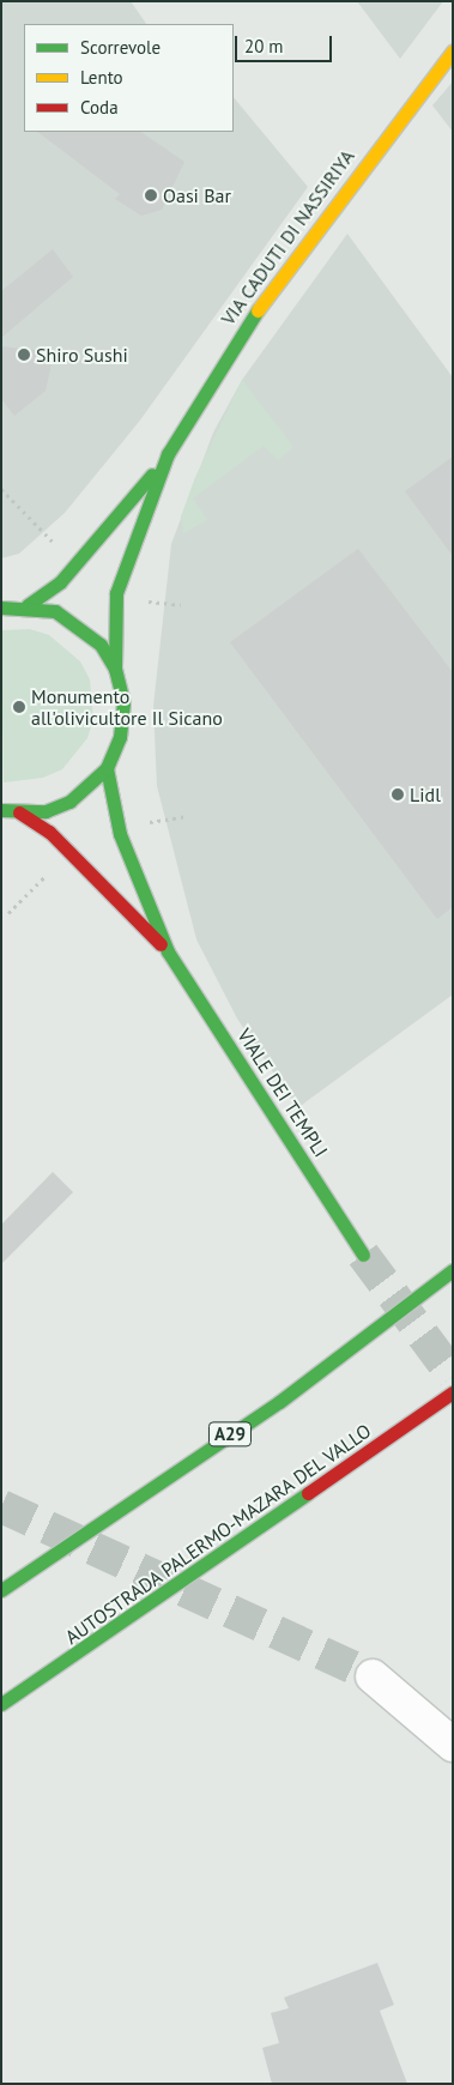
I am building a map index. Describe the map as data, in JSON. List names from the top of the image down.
{
  "streets": {
    "main road": [
      "VIA CADUTI DI NASSIRIYA",
      "VIALE DEI TEMPLI",
      "A29",
      "AUTOSTRADA PALERMO-MAZARA DEL VALLO"
    ]
  },
  "places": [
    "Oasi Bar",
    "Shiro Sushi",
    "Monumento all'olivicultore Il Sicano",
    "Lidl"
  ],
  "legend": ["Scorrevole", "Lento", "Coda"],
  "scale_bar": "20 m"
}
